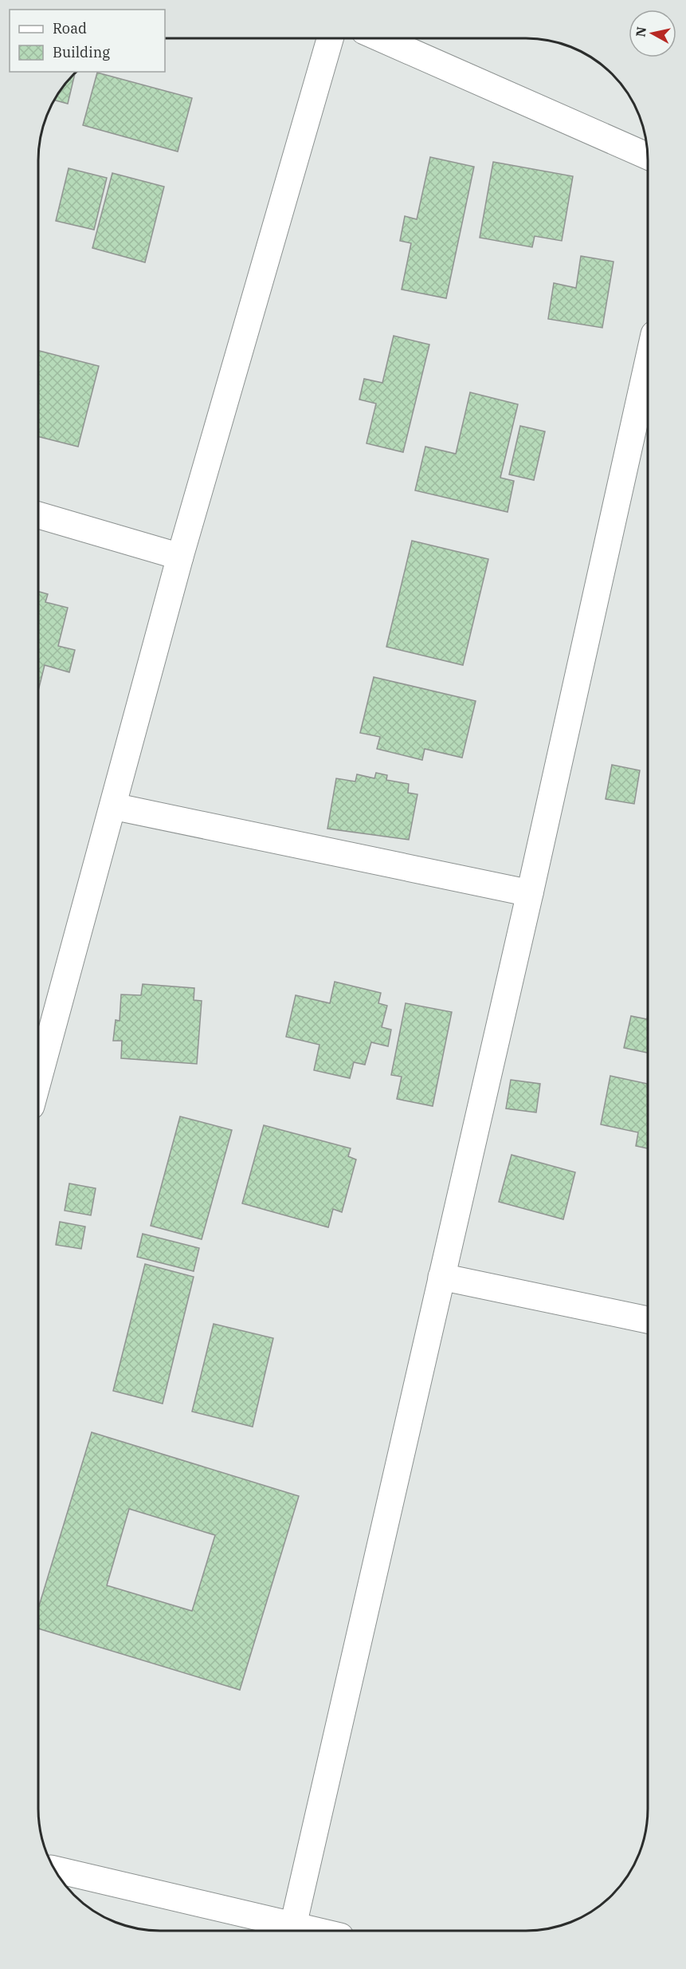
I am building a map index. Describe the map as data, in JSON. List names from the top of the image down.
{
  "legend": ["Road", "Building"],
  "north": "left"
}
